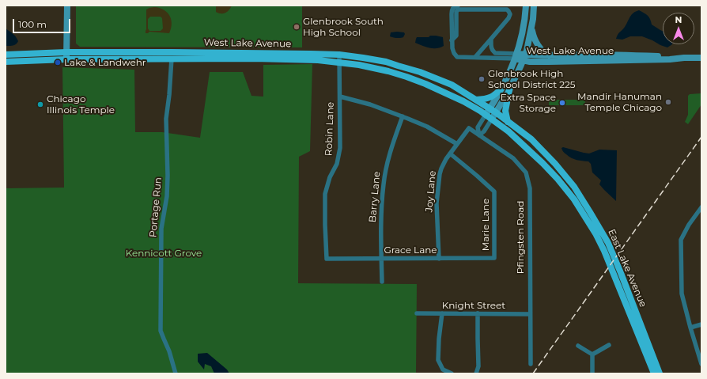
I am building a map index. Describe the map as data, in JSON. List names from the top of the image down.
{
  "streets": {
    "main road": ["West Lake Avenue", "East Lake Avenue"],
    "street": [
      "Robin Lane",
      "Joy Lane",
      "Barry Lane",
      "Portage Run",
      "Marie Lane",
      "Pfingsten Road",
      "Grace Lane",
      "Knight Street"
    ]
  },
  "crossings": [
    ["West Lake Avenue", "Robin Lane"],
    ["West Lake Avenue", "Portage Run"],
    ["West Lake Avenue", "East Lake Avenue"],
    ["Robin Lane", "Grace Lane"],
    ["Joy Lane", "Marie Lane"],
    ["Joy Lane", "Pfingsten Road"],
    ["Joy Lane", "Grace Lane"],
    ["Barry Lane", "Grace Lane"],
    ["Marie Lane", "Grace Lane"],
    ["Pfingsten Road", "Knight Street"]
  ],
  "parks": ["Kennicott Grove"],
  "places": [
    "Glenbrook South High School",
    "Lake & Landwehr",
    "Glenbrook High School District 225",
    "Mandir Hanuman Temple Chicago",
    "Extra Space Storage",
    "Chicago Illinois Temple"
  ],
  "scale_bar": "100 m",
  "north": "top"
}
